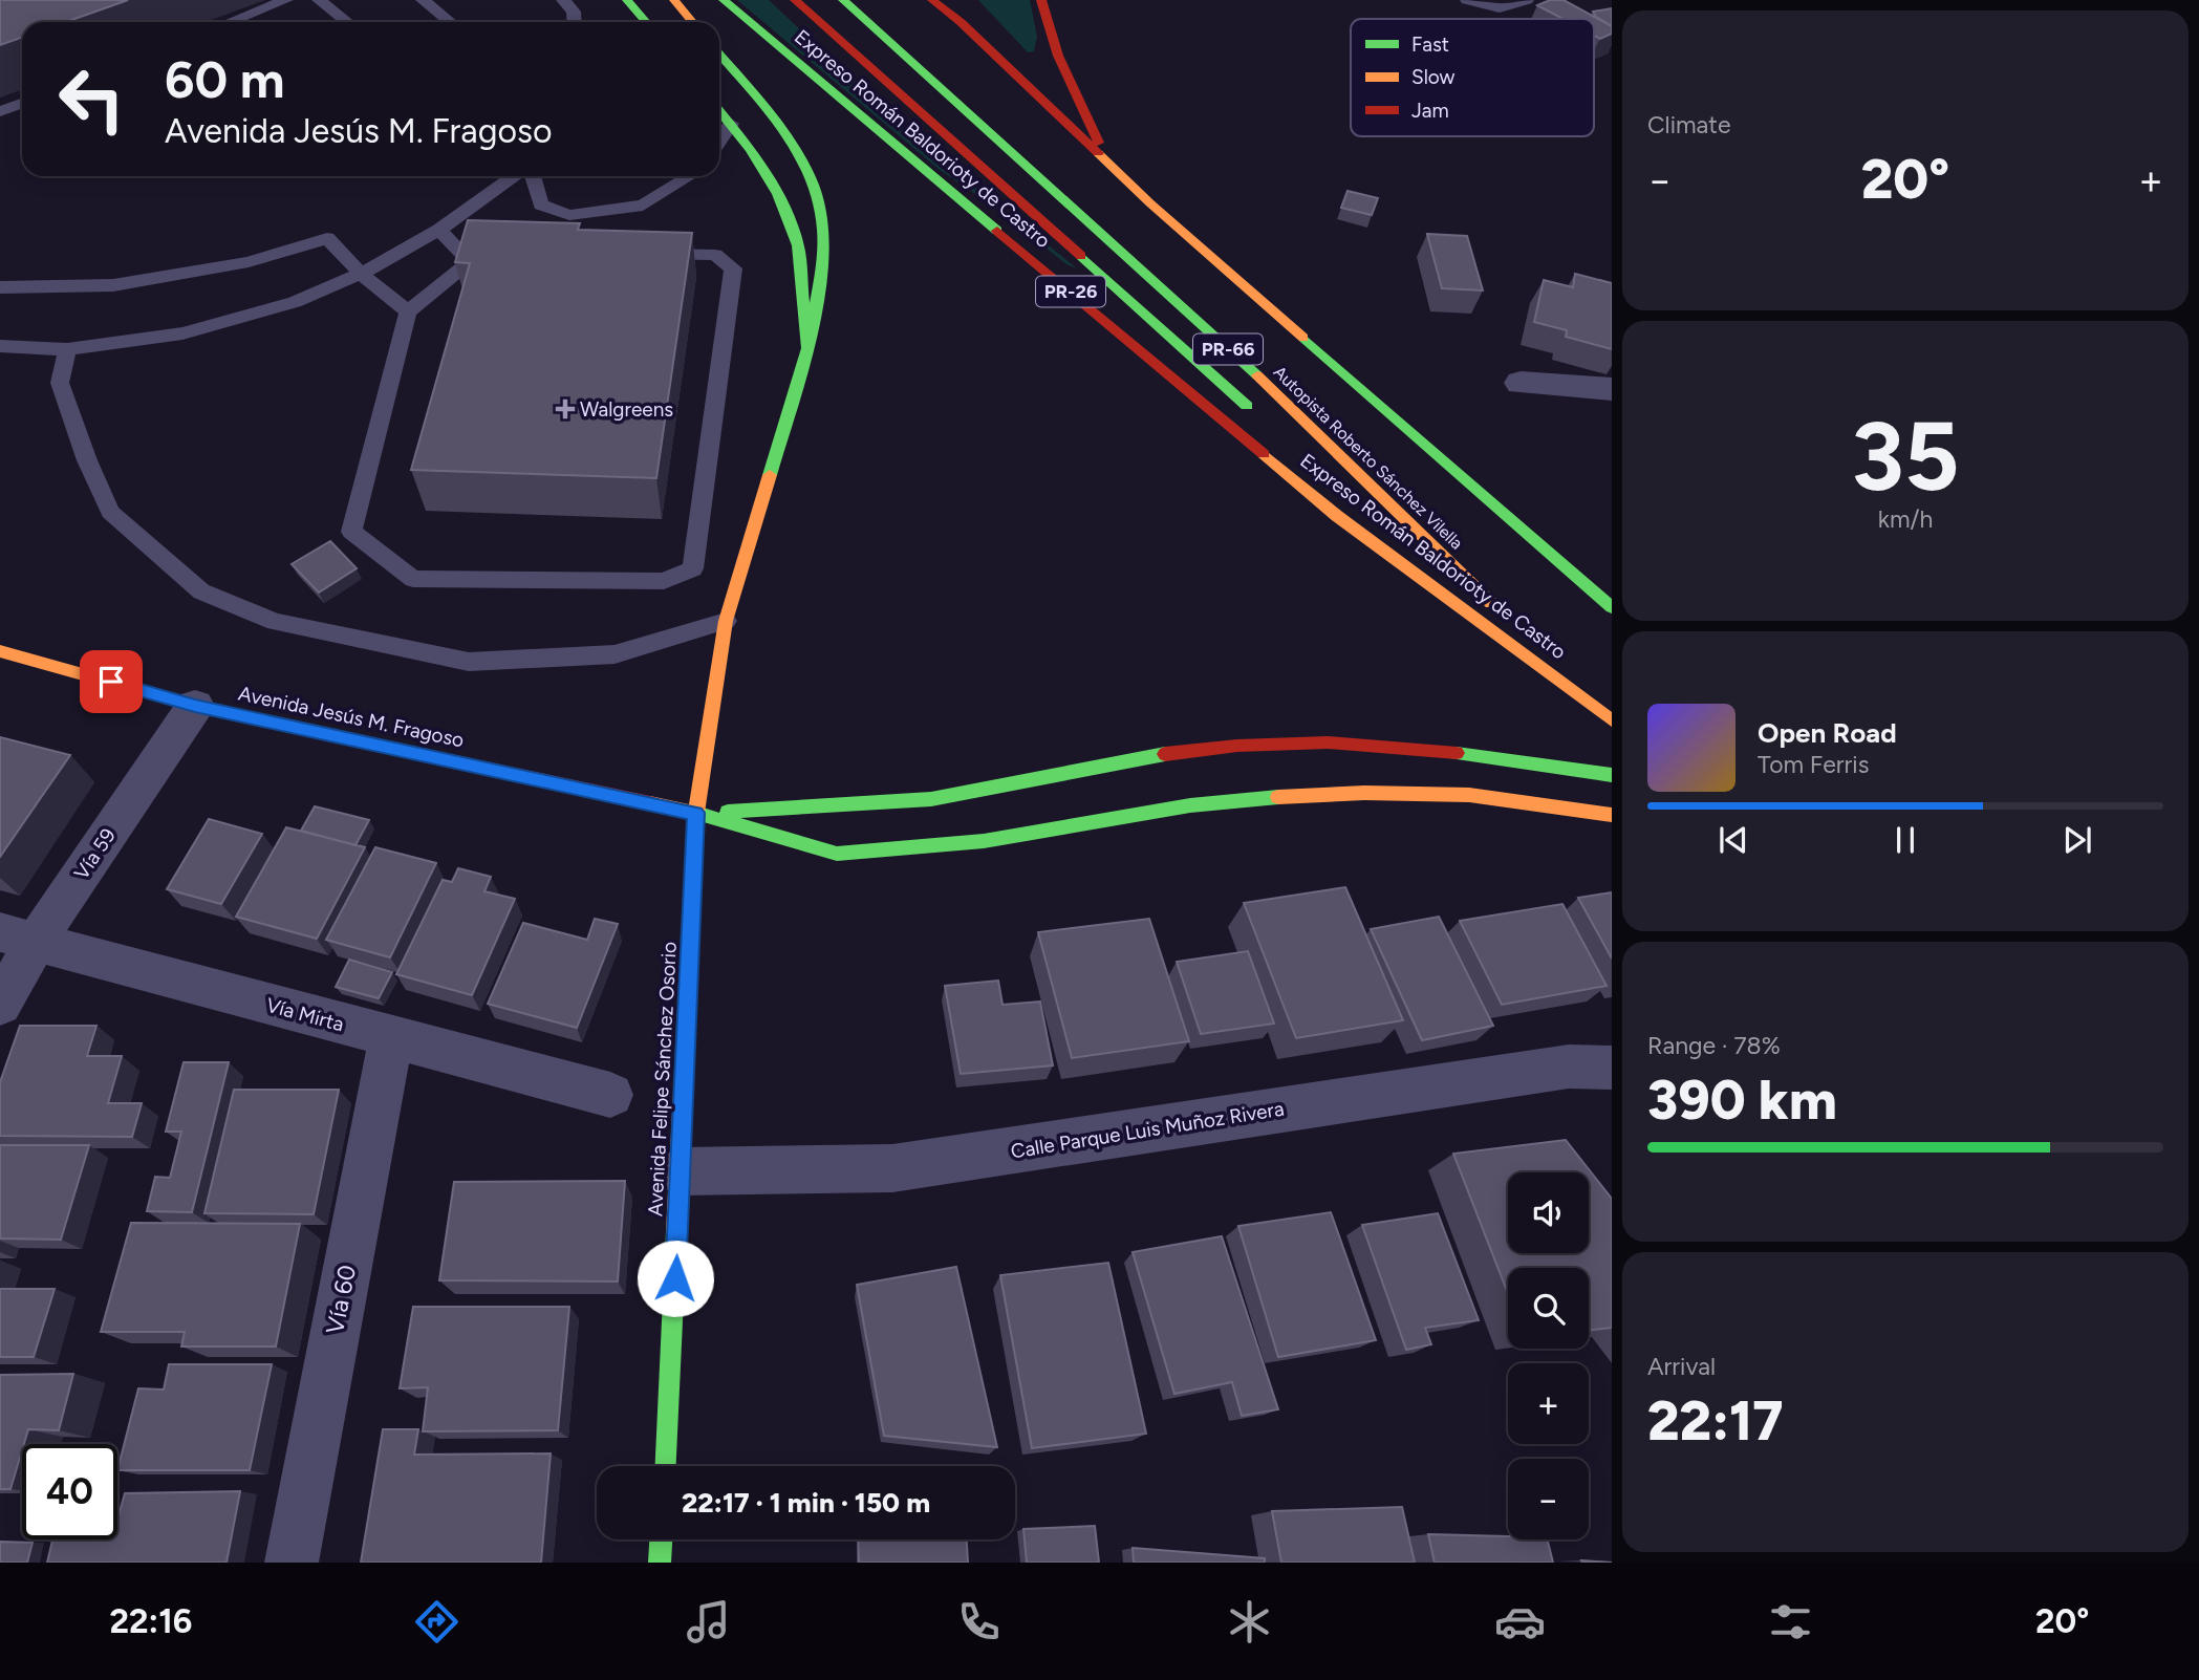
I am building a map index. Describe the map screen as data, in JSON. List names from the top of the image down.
{
  "streets": {
    "main road": [
      "Expreso Román Baldorioty de Castro",
      "PR-26",
      "PR-66",
      "Autopista Roberto Sánchez Vilella",
      "Avenida Jesús M. Fragoso",
      "Avenida Felipe Sánchez Osorio"
    ],
    "street": [
      "Vía 59",
      "Vía Mirta",
      "Calle Parque Luis Muñoz Rivera",
      "Vía 60"
    ]
  },
  "crossings": [
    ["Expreso Román Baldorioty de Castro", "Autopista Roberto Sánchez Vilella"],
    ["Avenida Jesús M. Fragoso", "Vía 59"],
    ["Avenida Jesús M. Fragoso", "Avenida Felipe Sánchez Osorio"],
    ["Vía 59", "Vía Mirta"],
    ["Vía Mirta", "Vía 60"],
    ["Avenida Felipe Sánchez Osorio", "Calle Parque Luis Muñoz Rivera"]
  ],
  "places": {
    "health": ["Walgreens"]
  },
  "legend": ["Fast", "Slow", "Jam"],
  "page": {
    "tile": [
      "Climate",
      ["35", "km/h"],
      ["Range · 78%", "390 km"],
      ["Arrival", "22:17"]
    ],
    "turn": ["60 m", "Avenida Jesús M. Fragoso"],
    "heat": ["−", "20°", "+"],
    "song": ["Open Road", "Tom Ferris"],
    "map_buttons": ["+", "−"],
    "limit": "40",
    "trip": "22:17 · 1 min · 150 m",
    "tabs": ["22:16", "20°"]
  }
}
